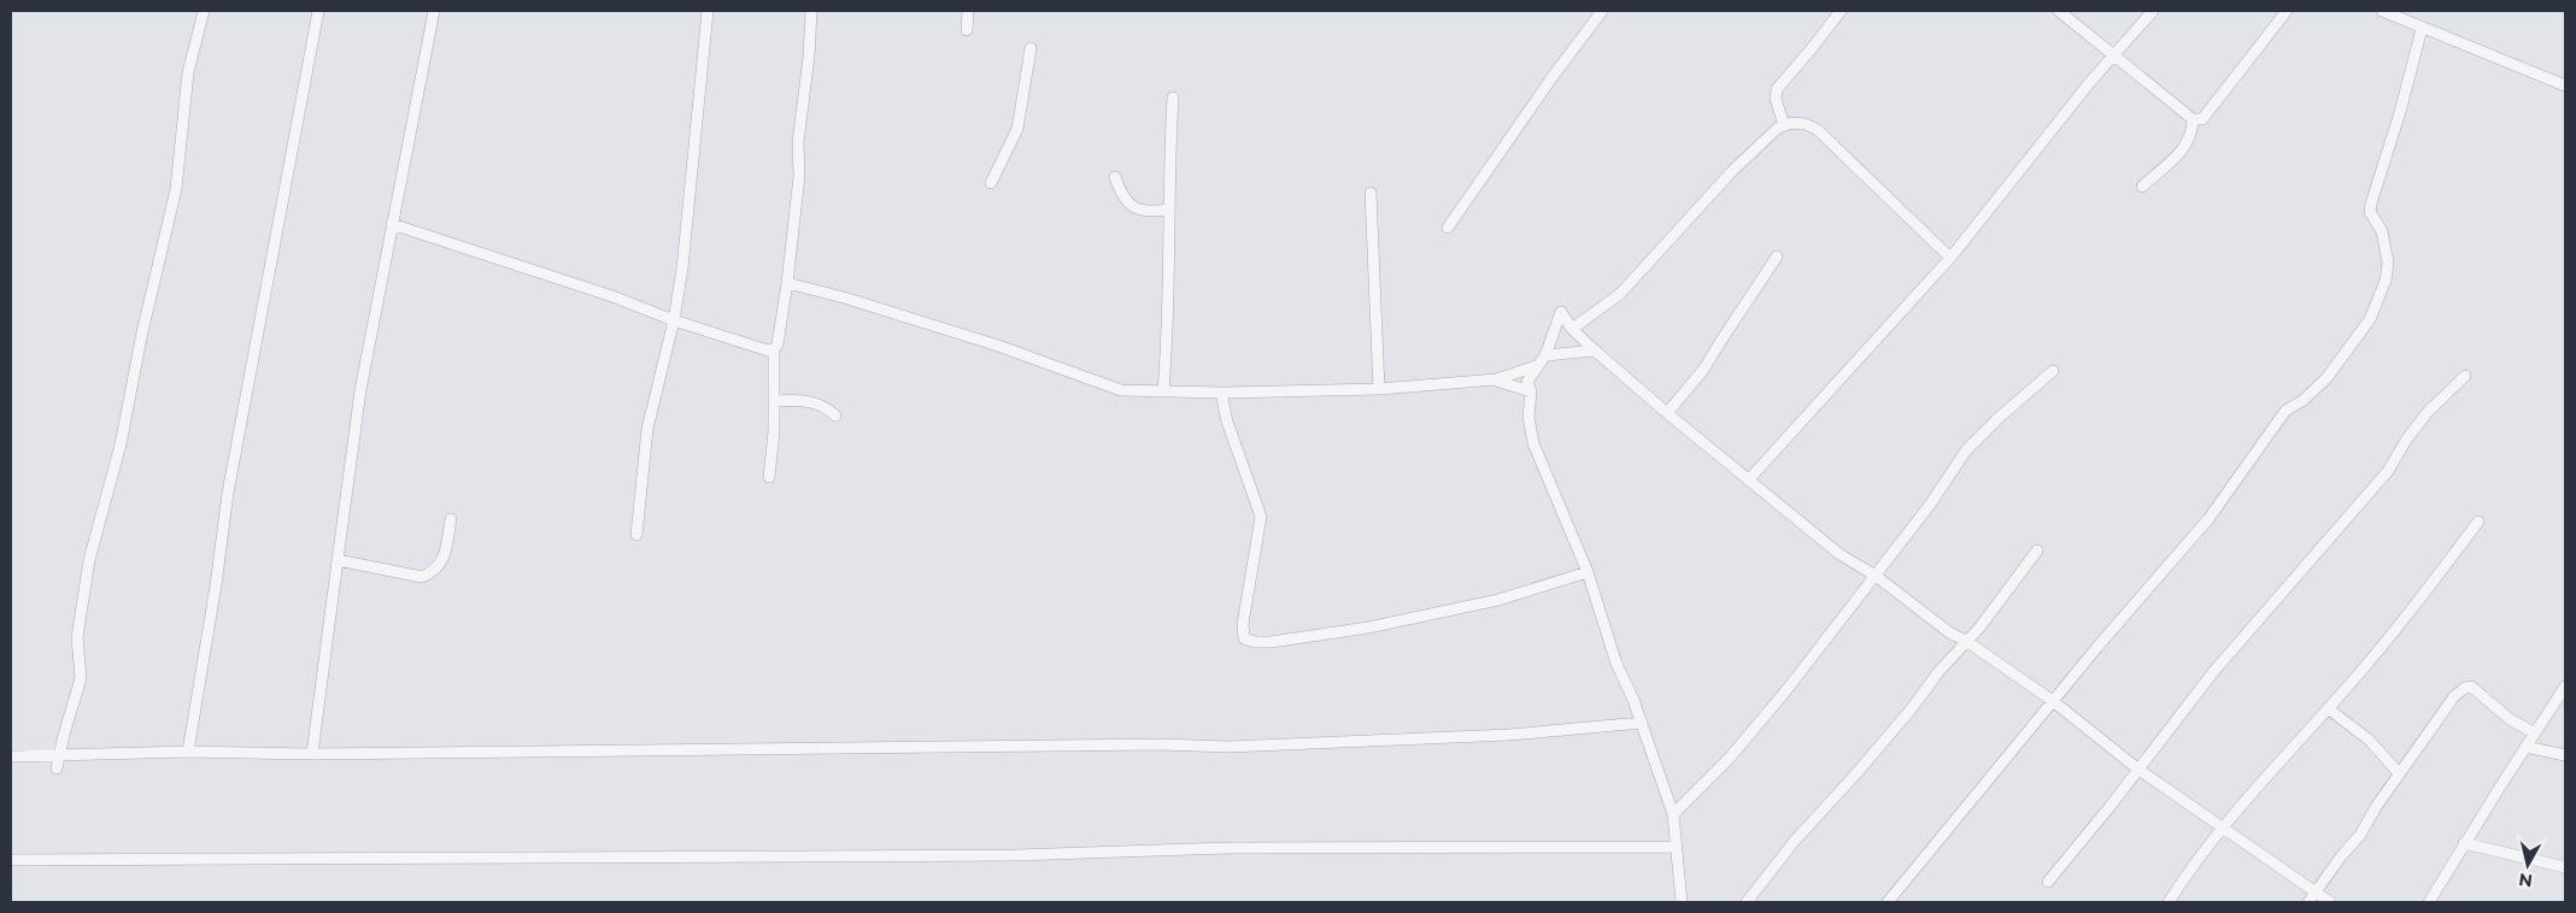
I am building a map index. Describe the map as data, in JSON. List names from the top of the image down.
{
  "north": "bottom"
}
